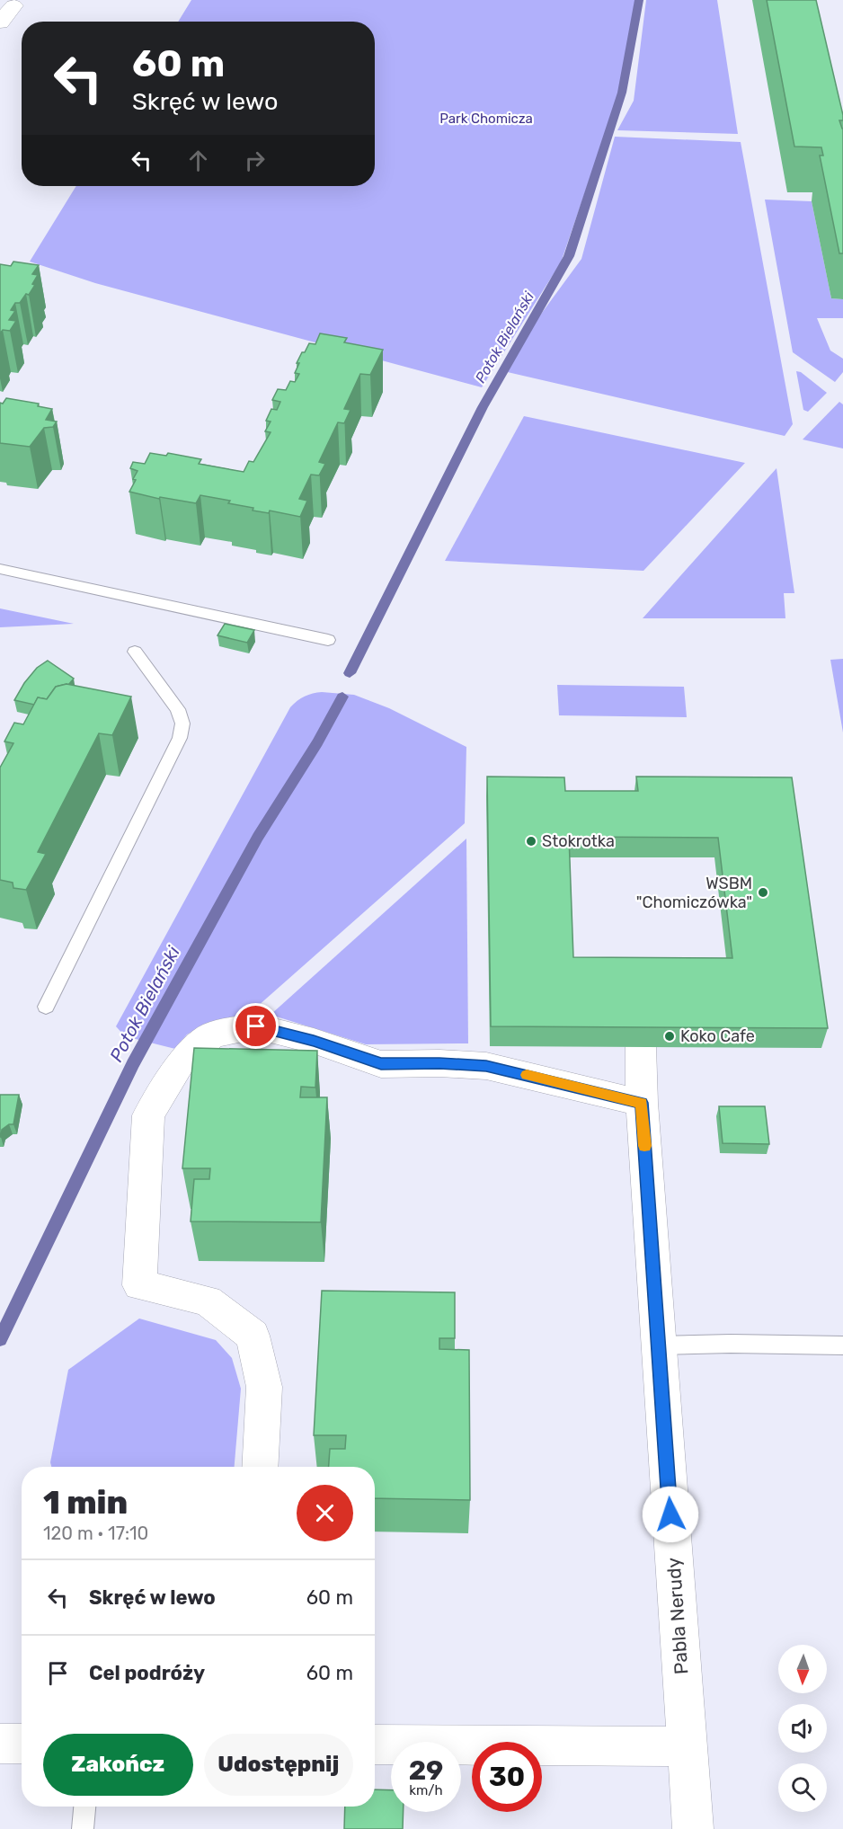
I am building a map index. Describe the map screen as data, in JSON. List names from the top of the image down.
{
  "streets": {
    "street": ["Pabla Nerudy"]
  },
  "water": ["Potok Bielański"],
  "parks": ["Park Chomicza"],
  "places": ["Stokrotka", "WSBM \"Chomiczówka\"", "Koko Cafe"],
  "north": "bottom",
  "page": {
    "turn": ["60 m", "Skręć w lewo"],
    "heading": ["1 min", "120 m · 17:10"],
    "list": [
      {
        "name": "Skręć w lewo",
        "value": "60 m"
      },
      {
        "name": "Cel podróży",
        "value": "60 m"
      }
    ],
    "buttons": ["Zakończ", "Udostępnij"],
    "speed": "29 km/h",
    "limit": "30"
  }
}
